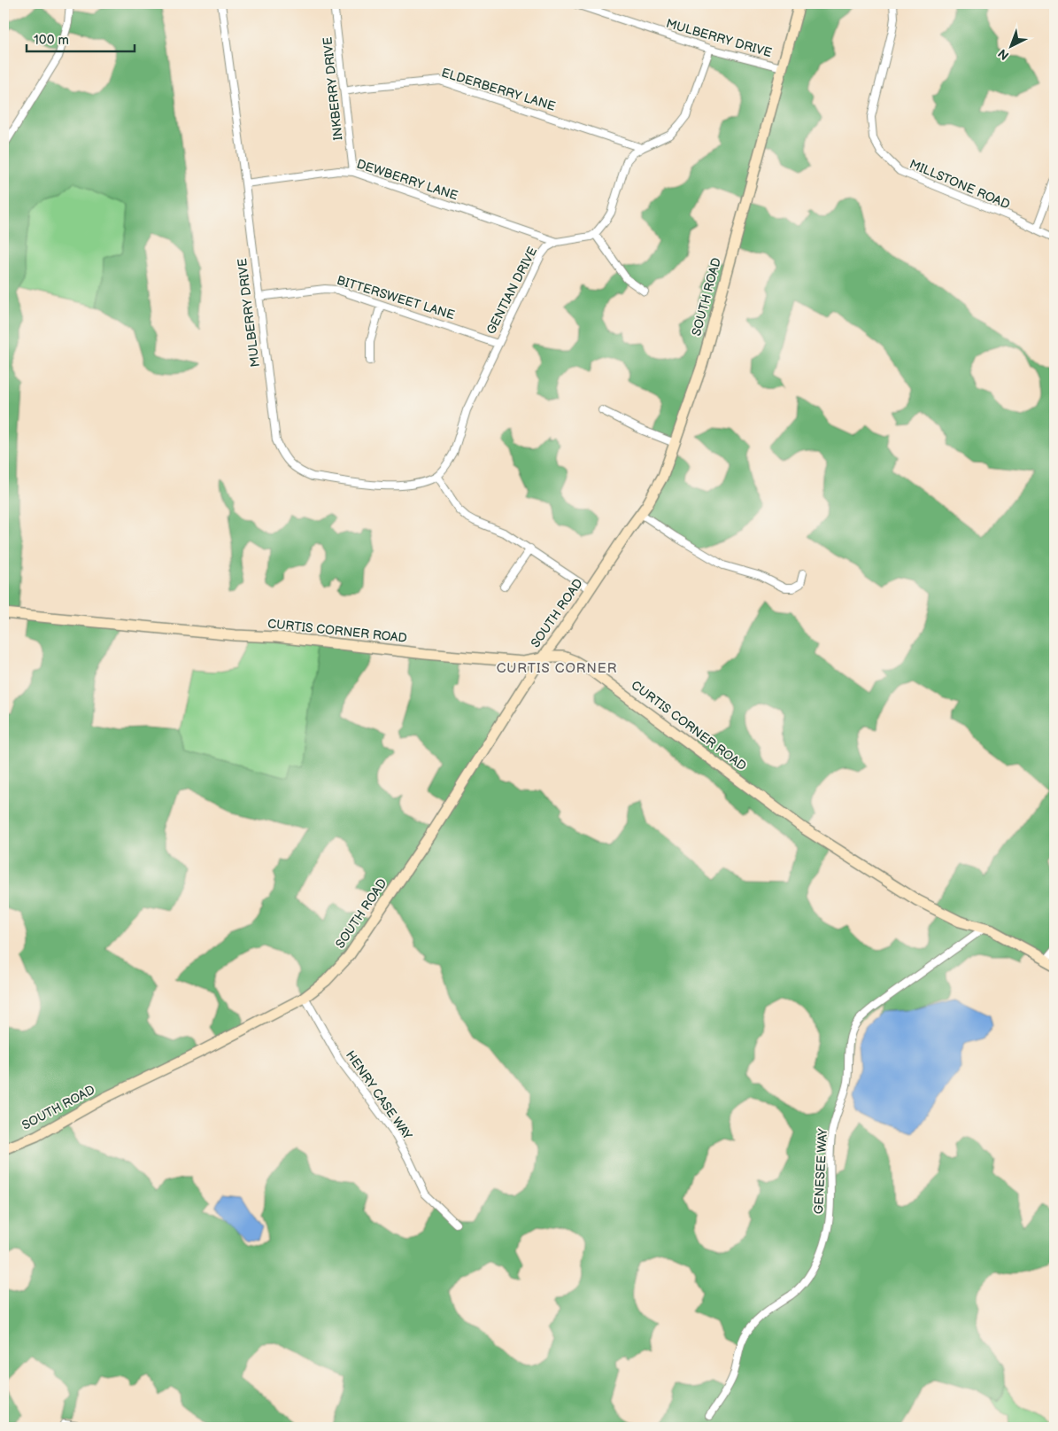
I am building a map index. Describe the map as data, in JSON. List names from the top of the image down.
{
  "streets": {
    "street": [
      "MULBERRY DRIVE",
      "INKBERRY DRIVE",
      "ELDERBERRY LANE",
      "DEWBERRY LANE",
      "MILLSTONE ROAD",
      "GENTIAN DRIVE",
      "SOUTH ROAD",
      "BITTERSWEET LANE",
      "CURTIS CORNER ROAD",
      "HENRY CASE WAY",
      "GENESEE WAY"
    ]
  },
  "crossings": [
    ["MULBERRY DRIVE", "DEWBERRY LANE"],
    ["MULBERRY DRIVE", "GENTIAN DRIVE"],
    ["MULBERRY DRIVE", "SOUTH ROAD"],
    ["MULBERRY DRIVE", "BITTERSWEET LANE"],
    ["INKBERRY DRIVE", "ELDERBERRY LANE"],
    ["INKBERRY DRIVE", "DEWBERRY LANE"],
    ["DEWBERRY LANE", "GENTIAN DRIVE"],
    ["GENTIAN DRIVE", "BITTERSWEET LANE"],
    ["SOUTH ROAD", "CURTIS CORNER ROAD"],
    ["SOUTH ROAD", "HENRY CASE WAY"],
    ["CURTIS CORNER ROAD", "GENESEE WAY"]
  ],
  "districts": ["CURTIS CORNER"],
  "scale_bar": "100 m",
  "north": "bottom left"
}
